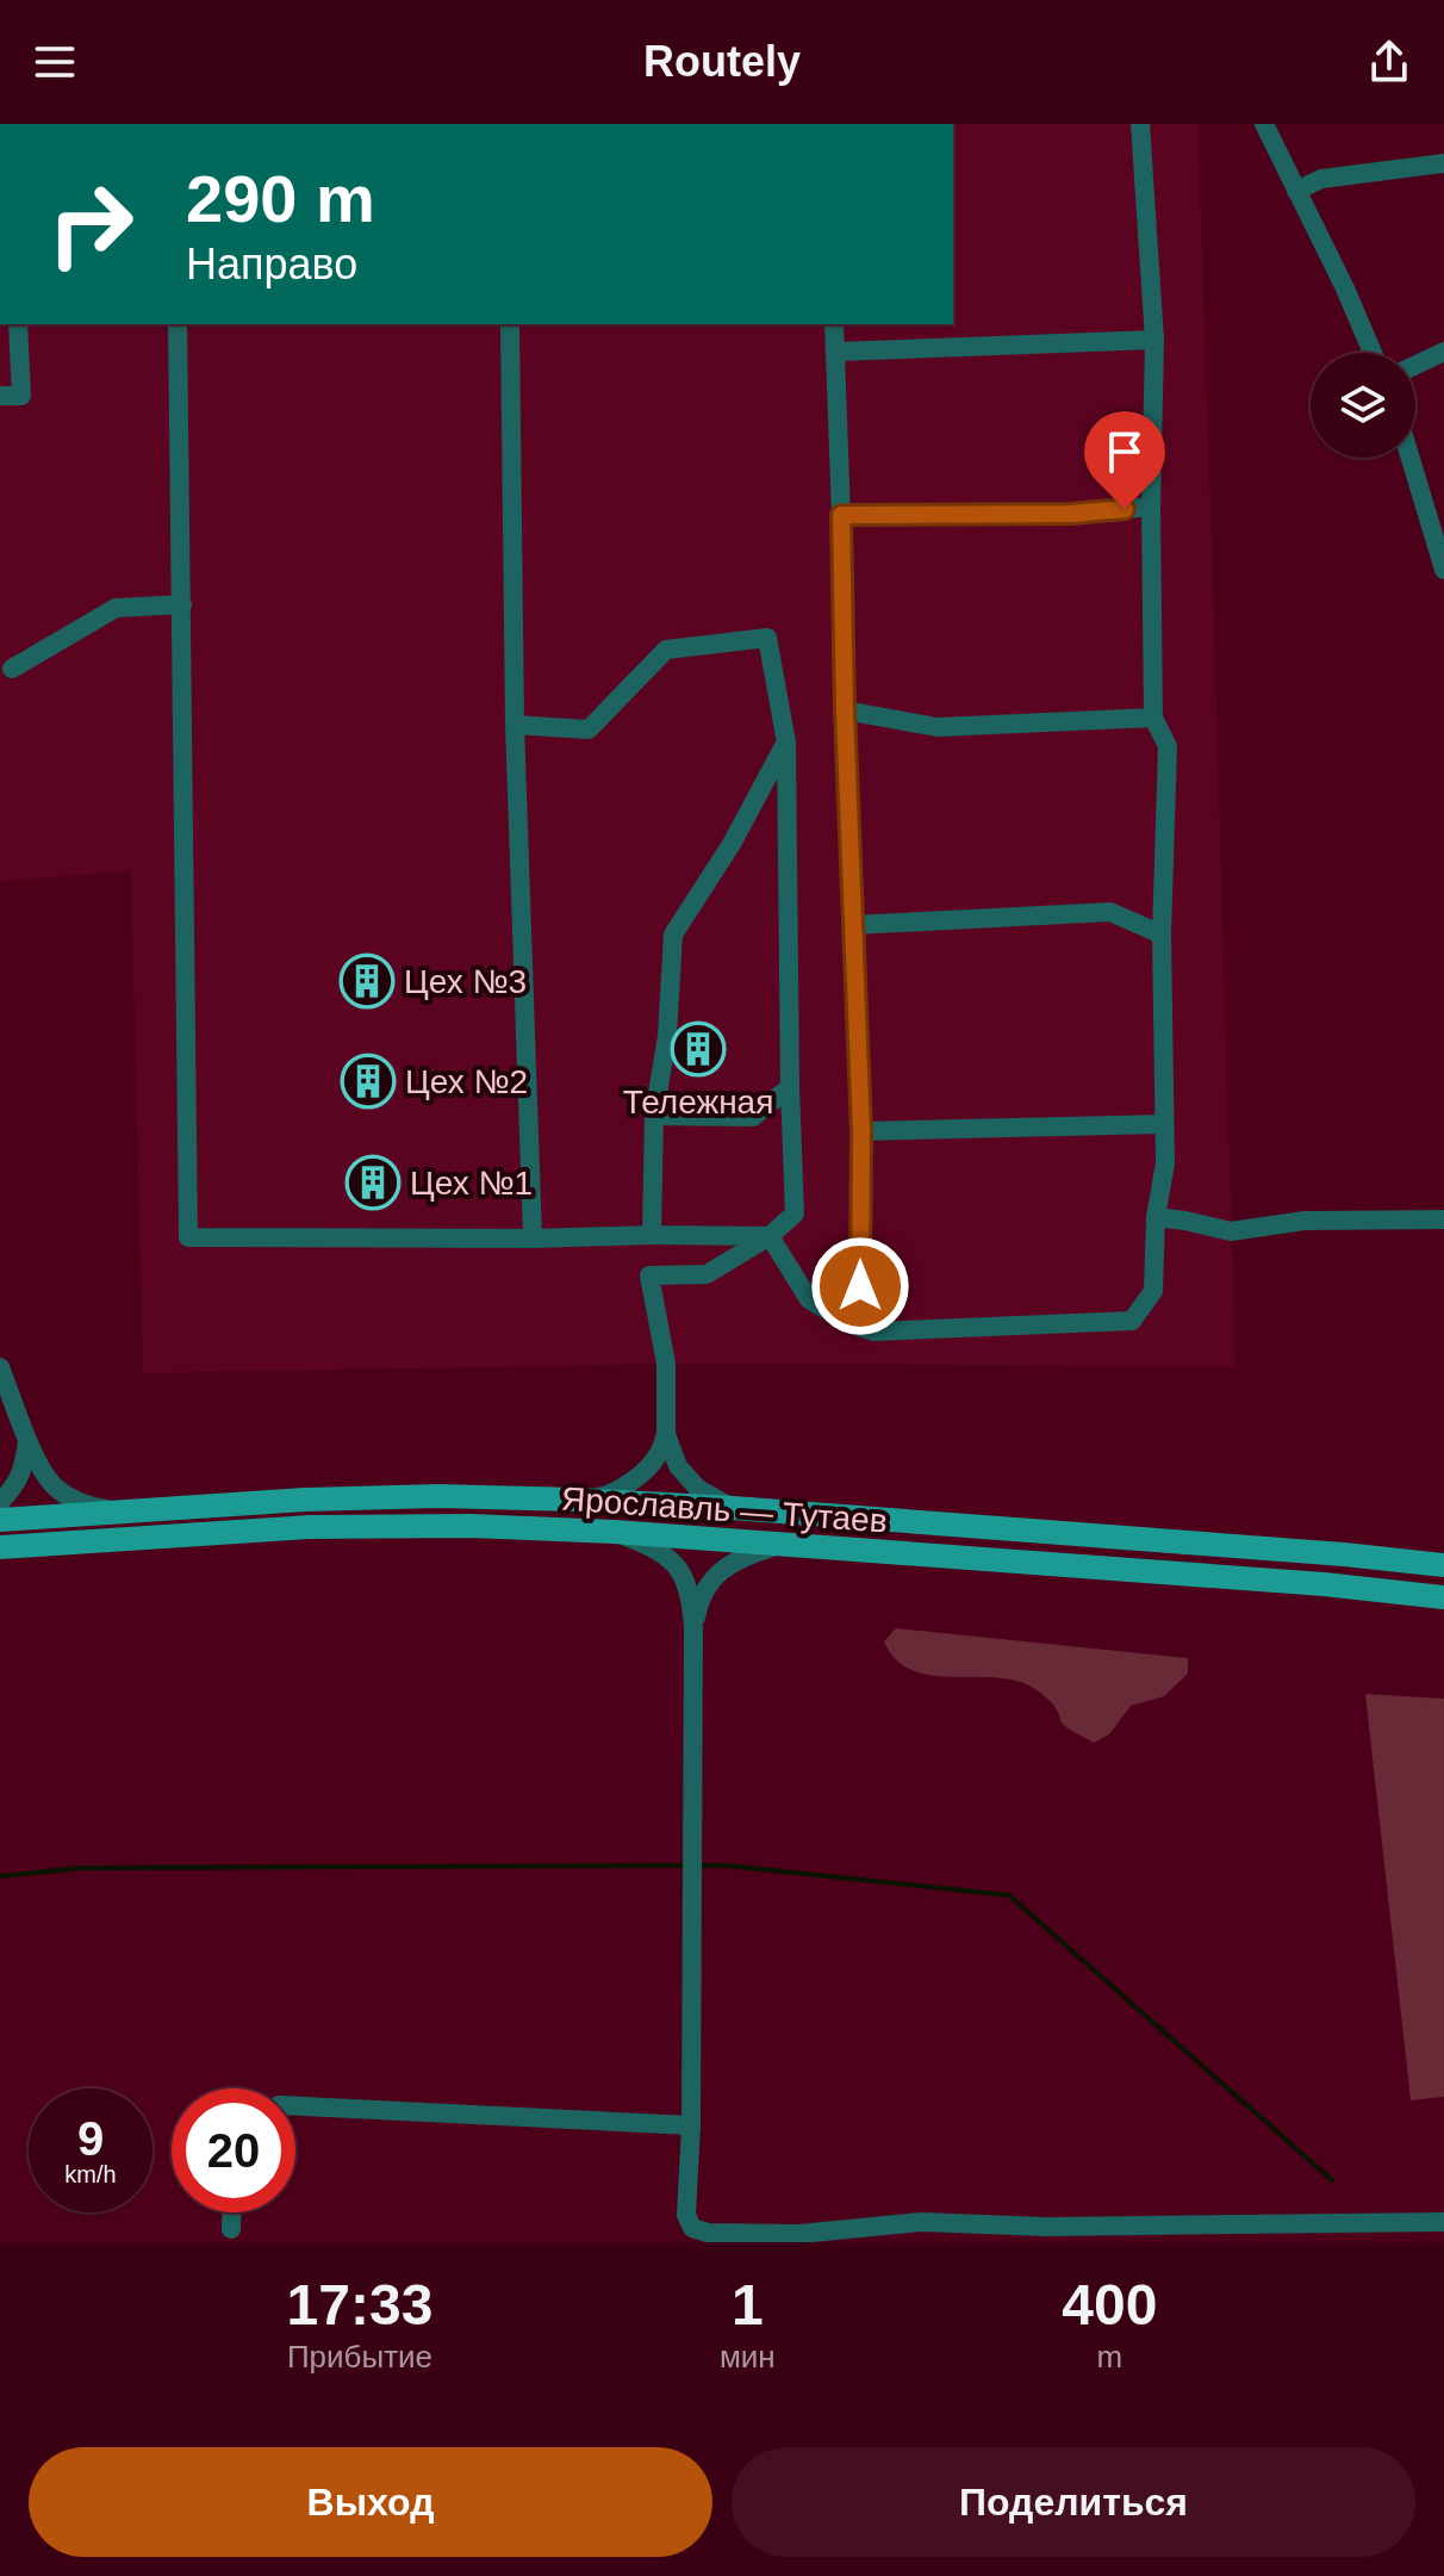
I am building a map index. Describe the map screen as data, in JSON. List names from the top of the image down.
{
  "streets": {
    "main road": ["Ярославль — Тутаев"]
  },
  "places": {
    "building": [
      "Цех №3",
      "Тележная",
      "Цех №2",
      "Цех №1"
    ]
  },
  "page": {
    "header": "Routely",
    "turn": ["290 m", "Направо"],
    "speed": "9 km/h",
    "limit": "20",
    "eta": [
      "17:33",
      "Прибытие",
      "1",
      "мин",
      "400",
      "m"
    ],
    "buttons": ["Выход", "Поделиться"]
  }
}
